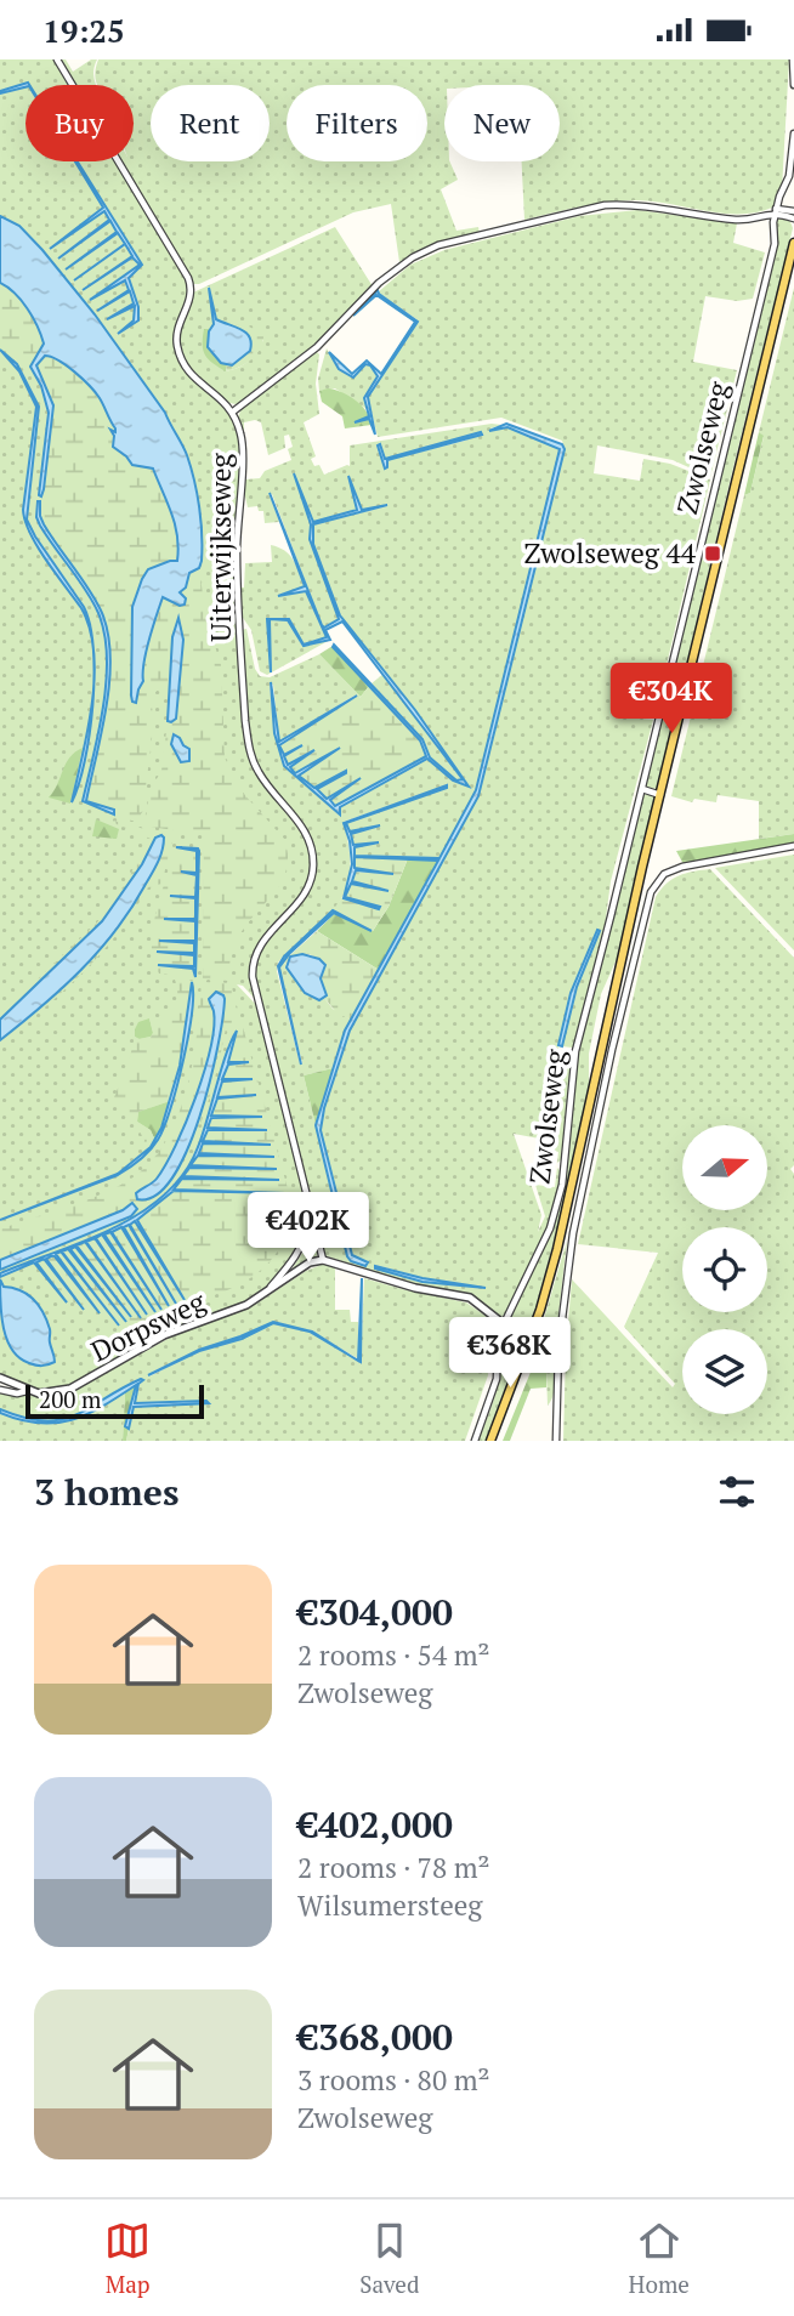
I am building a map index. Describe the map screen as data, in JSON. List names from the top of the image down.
{
  "streets": {
    "main road": ["Zwolseweg"],
    "street": ["Uiterwijkseweg", "Dorpsweg"]
  },
  "crossings": [
    ["Uiterwijkseweg", "Dorpsweg"]
  ],
  "places": {
    "transit": ["Zwolseweg 44"]
  },
  "scale_bar": "200 m",
  "north": "right",
  "page": {
    "status": "19:25",
    "chip": [
      "Buy",
      "Rent",
      "Filters",
      "New"
    ],
    "price": ["€304K", "€402K", "€368K"],
    "scale": "200 m",
    "heading": "3 homes",
    "list": [
      {
        "name": "€304,000",
        "note": "2 rooms · 54 m² · Zwolseweg"
      },
      {
        "name": "€402,000",
        "note": "2 rooms · 78 m² · Wilsumersteeg"
      },
      {
        "name": "€368,000",
        "note": "3 rooms · 80 m² · Zwolseweg"
      }
    ],
    "tabs": ["Map", "Saved", "Home"]
  }
}
